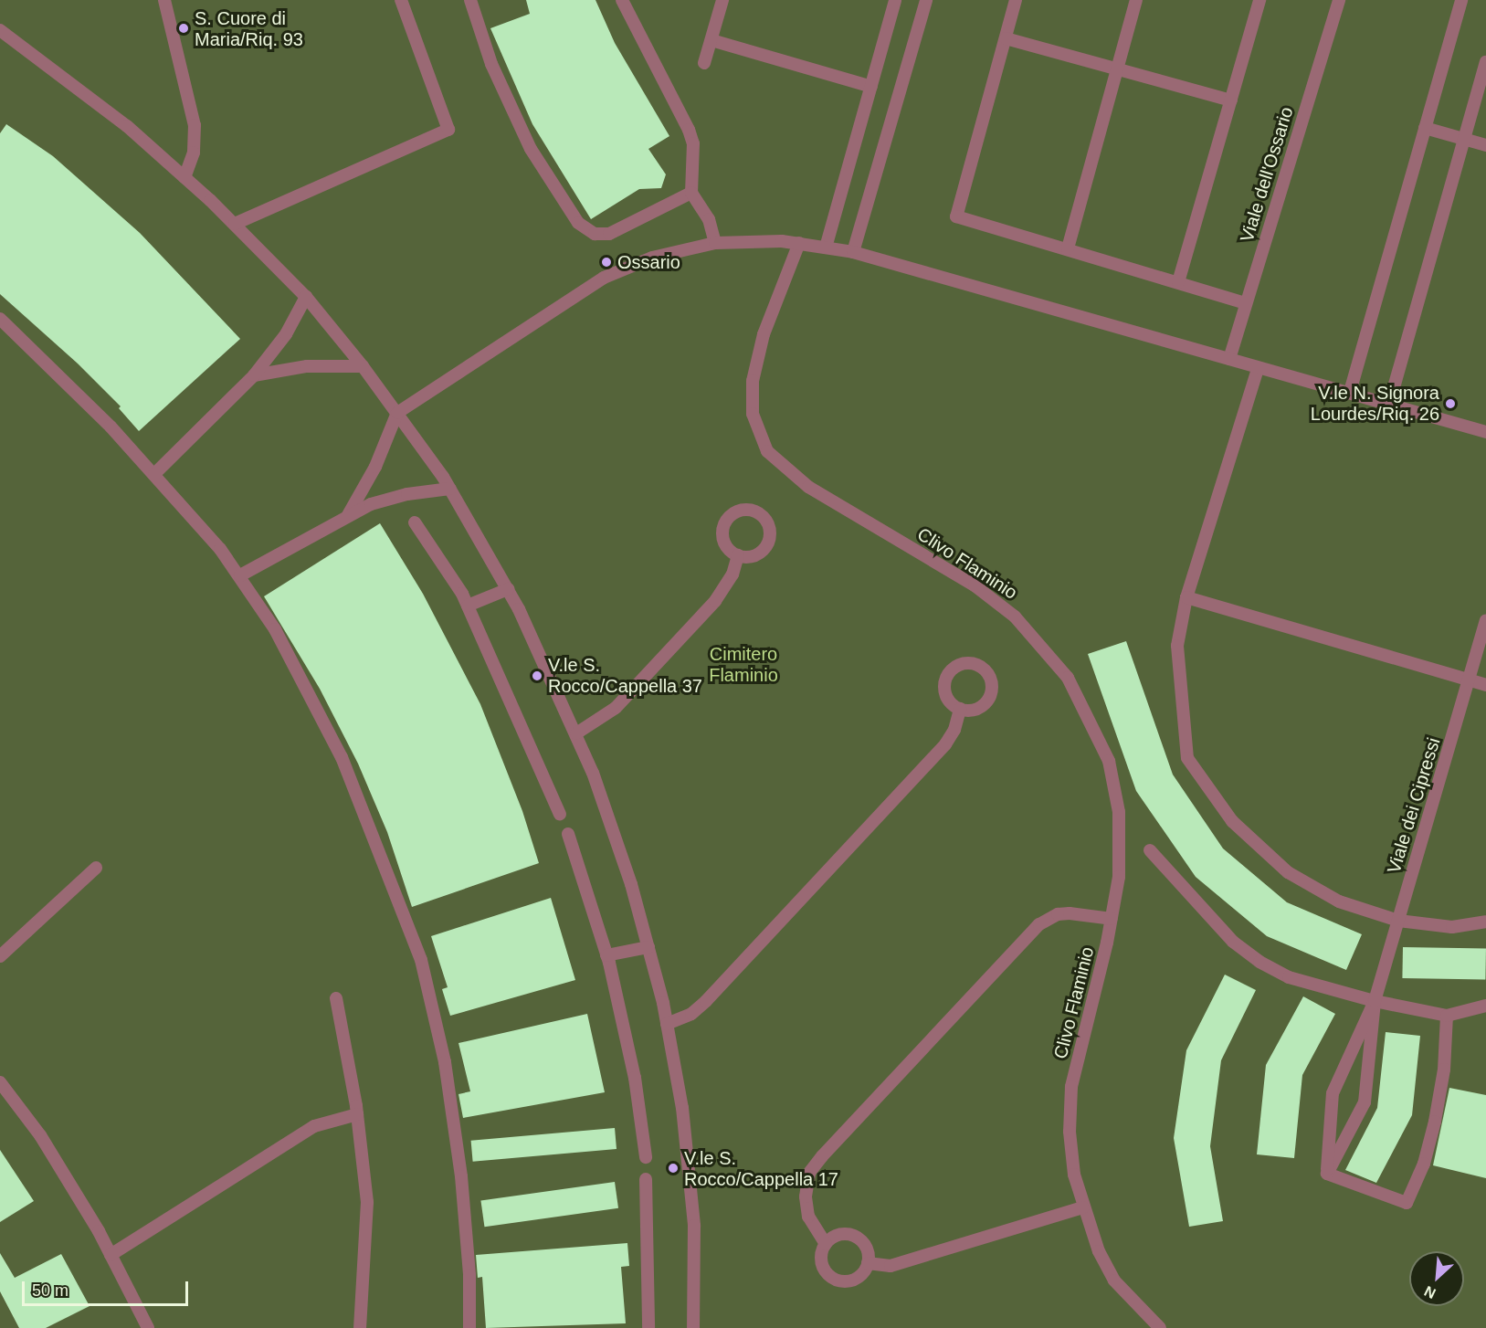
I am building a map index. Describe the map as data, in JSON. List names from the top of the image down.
{
  "streets": {
    "lane": ["Viale dell'Ossario", "Clivo Flaminio", "Viale dei Cipressi"]
  },
  "parks": ["Cimitero Flaminio"],
  "places": [
    "S. Cuore di Maria/Riq. 93",
    "Ossario",
    "V.le N. Signora Lourdes/Riq. 26",
    "V.le S. Rocco/Cappella 37",
    "V.le S. Rocco/Cappella 17"
  ],
  "scale_bar": "50 m",
  "north": "bottom left"
}
